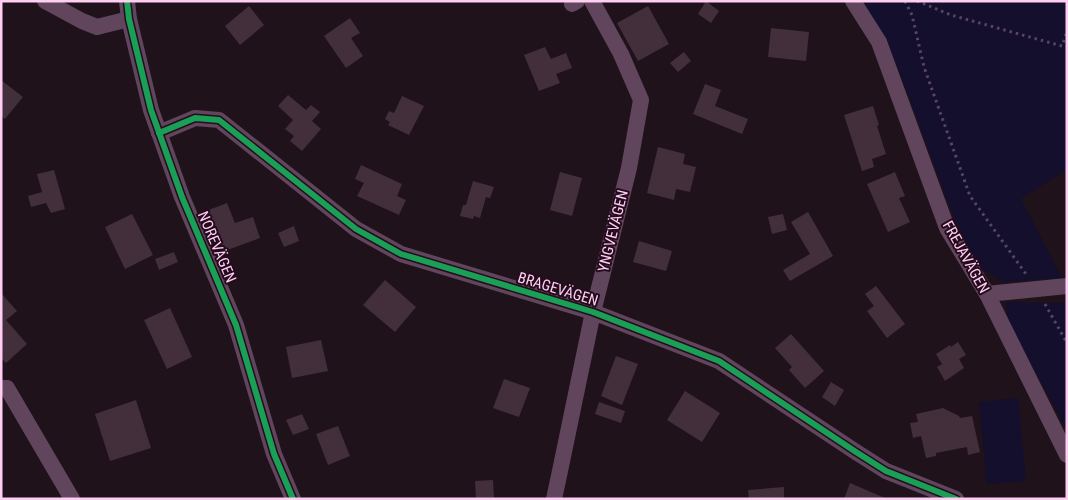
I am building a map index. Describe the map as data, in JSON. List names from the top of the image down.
{
  "streets": {
    "street": [
      "YNGVEVÄGEN",
      "NOREVÄGEN",
      "FREJAVÄGEN",
      "BRAGEVÄGEN"
    ]
  },
  "crossings": [
    ["YNGVEVÄGEN", "BRAGEVÄGEN"],
    ["NOREVÄGEN", "BRAGEVÄGEN"]
  ]
}
